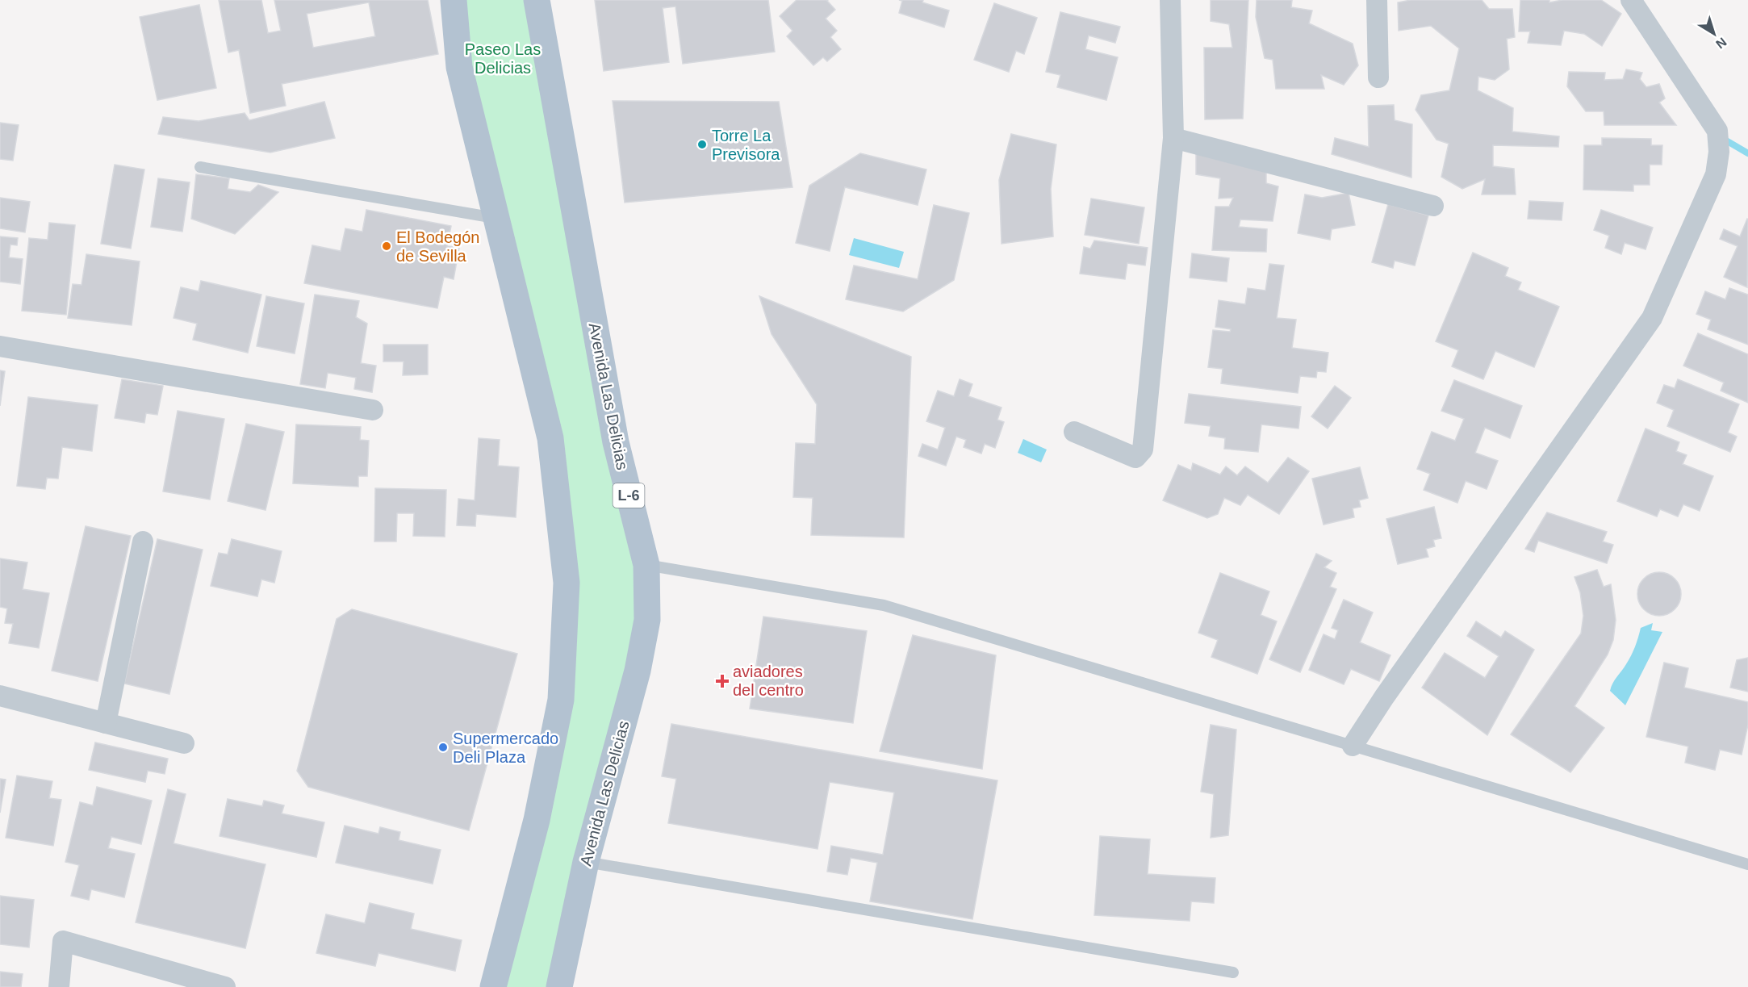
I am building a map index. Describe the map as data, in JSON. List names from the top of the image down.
{
  "streets": {
    "main road": ["Avenida Las Delicias", "L-6"]
  },
  "parks": ["Paseo Las Delicias"],
  "places": {
    "other": ["Torre La Previsora", "El Bodegón de Sevilla", "Supermercado Deli Plaza"],
    "health": ["aviadores del centro"]
  },
  "north": "bottom right"
}
